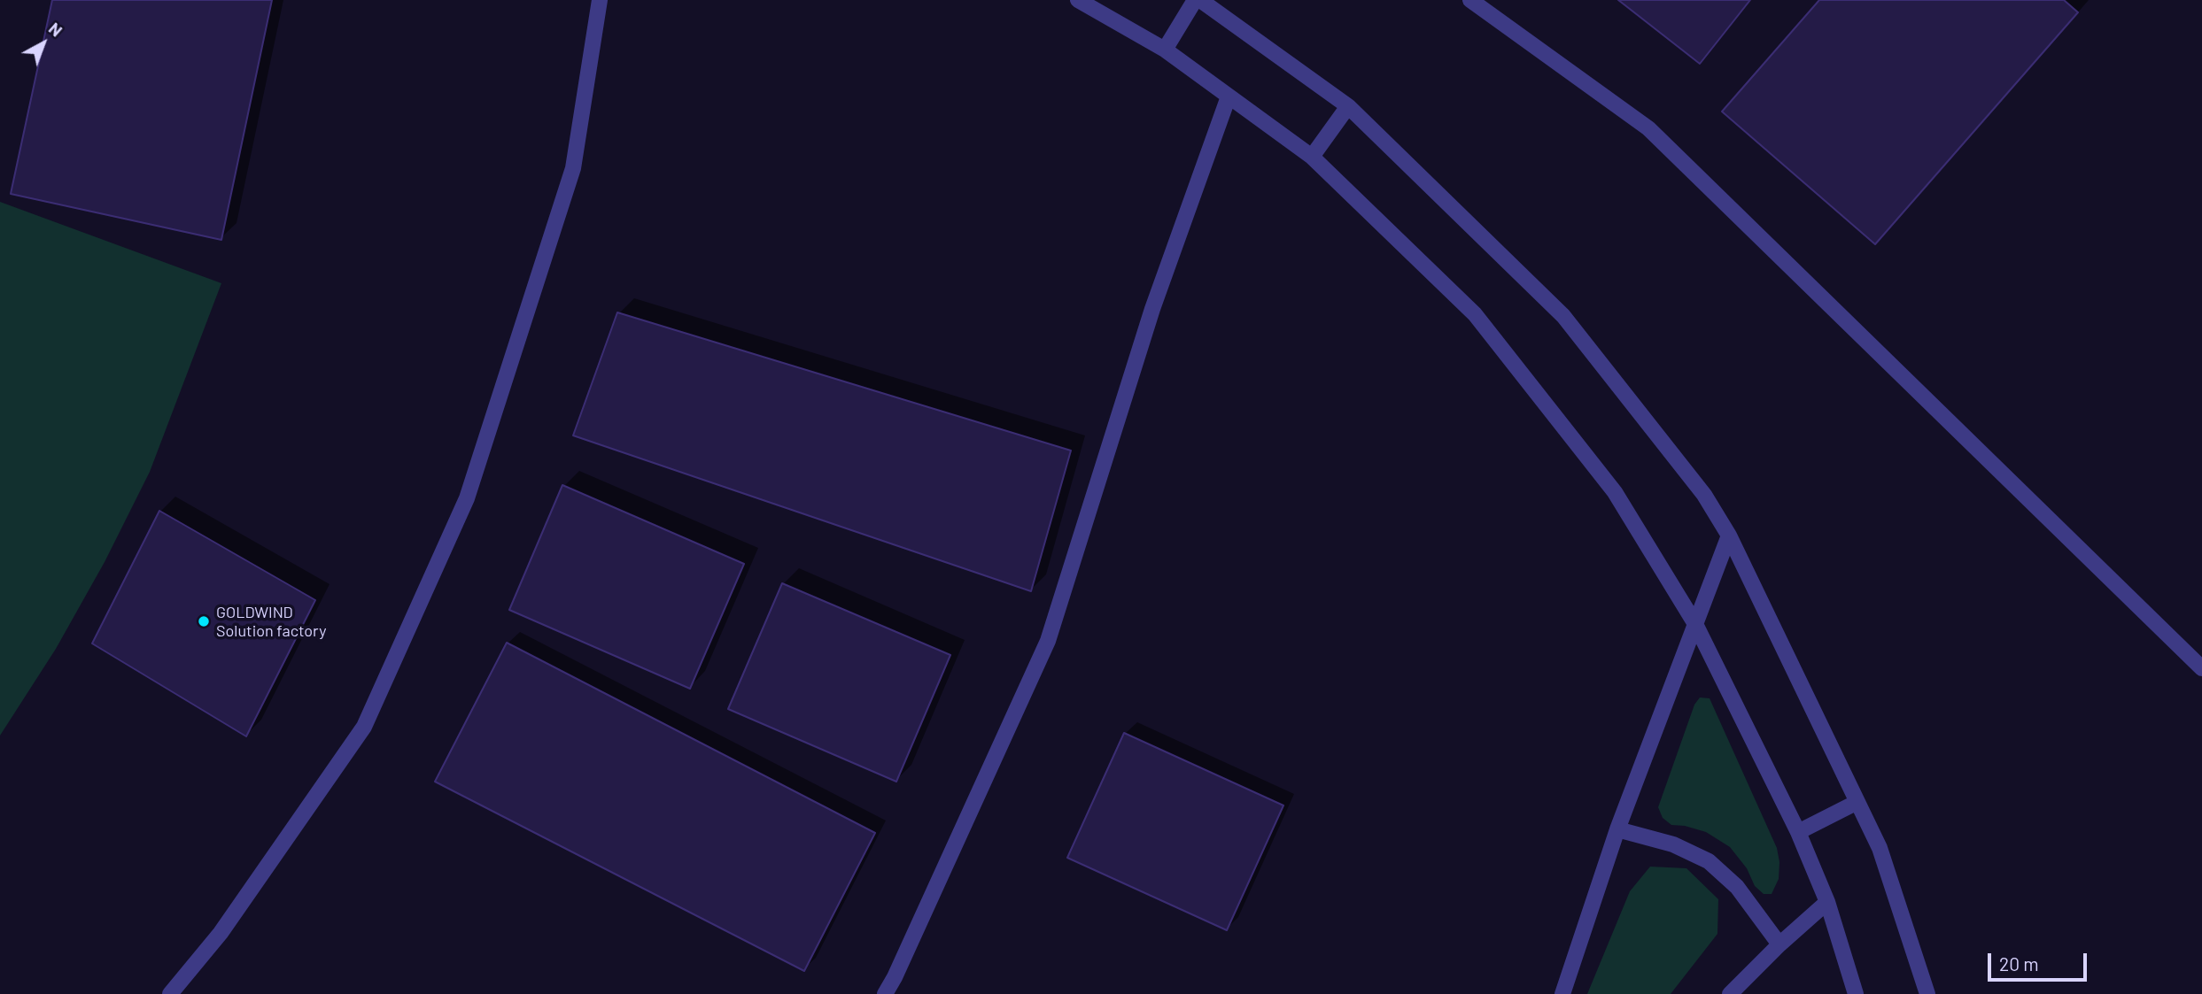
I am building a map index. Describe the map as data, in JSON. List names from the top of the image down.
{
  "places": ["GOLDWIND Solution factory"],
  "scale_bar": "20 m",
  "north": "top right"
}
